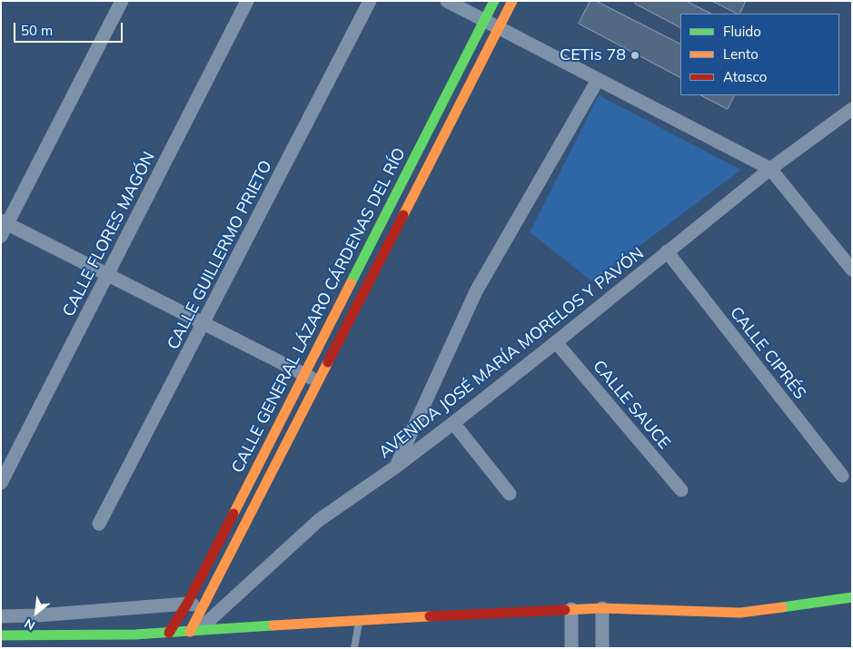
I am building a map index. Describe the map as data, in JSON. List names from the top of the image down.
{
  "streets": {
    "main road": ["CALLE GENERAL LÁZARO CÁRDENAS DEL RÍO"],
    "street": [
      "CALLE FLORES MAGÓN",
      "CALLE GUILLERMO PRIETO",
      "AVENIDA JOSÉ MARÍA MORELOS Y PAVÓN",
      "CALLE CIPRÉS",
      "CALLE SAUCE"
    ]
  },
  "crossings": [
    ["CALLE GENERAL LÁZARO CÁRDENAS DEL RÍO", "AVENIDA JOSÉ MARÍA MORELOS Y PAVÓN"],
    ["AVENIDA JOSÉ MARÍA MORELOS Y PAVÓN", "CALLE CIPRÉS"],
    ["AVENIDA JOSÉ MARÍA MORELOS Y PAVÓN", "CALLE SAUCE"]
  ],
  "places": ["CETis 78"],
  "legend": ["Fluido", "Lento", "Atasco"],
  "scale_bar": "50 m",
  "north": "bottom left"
}
